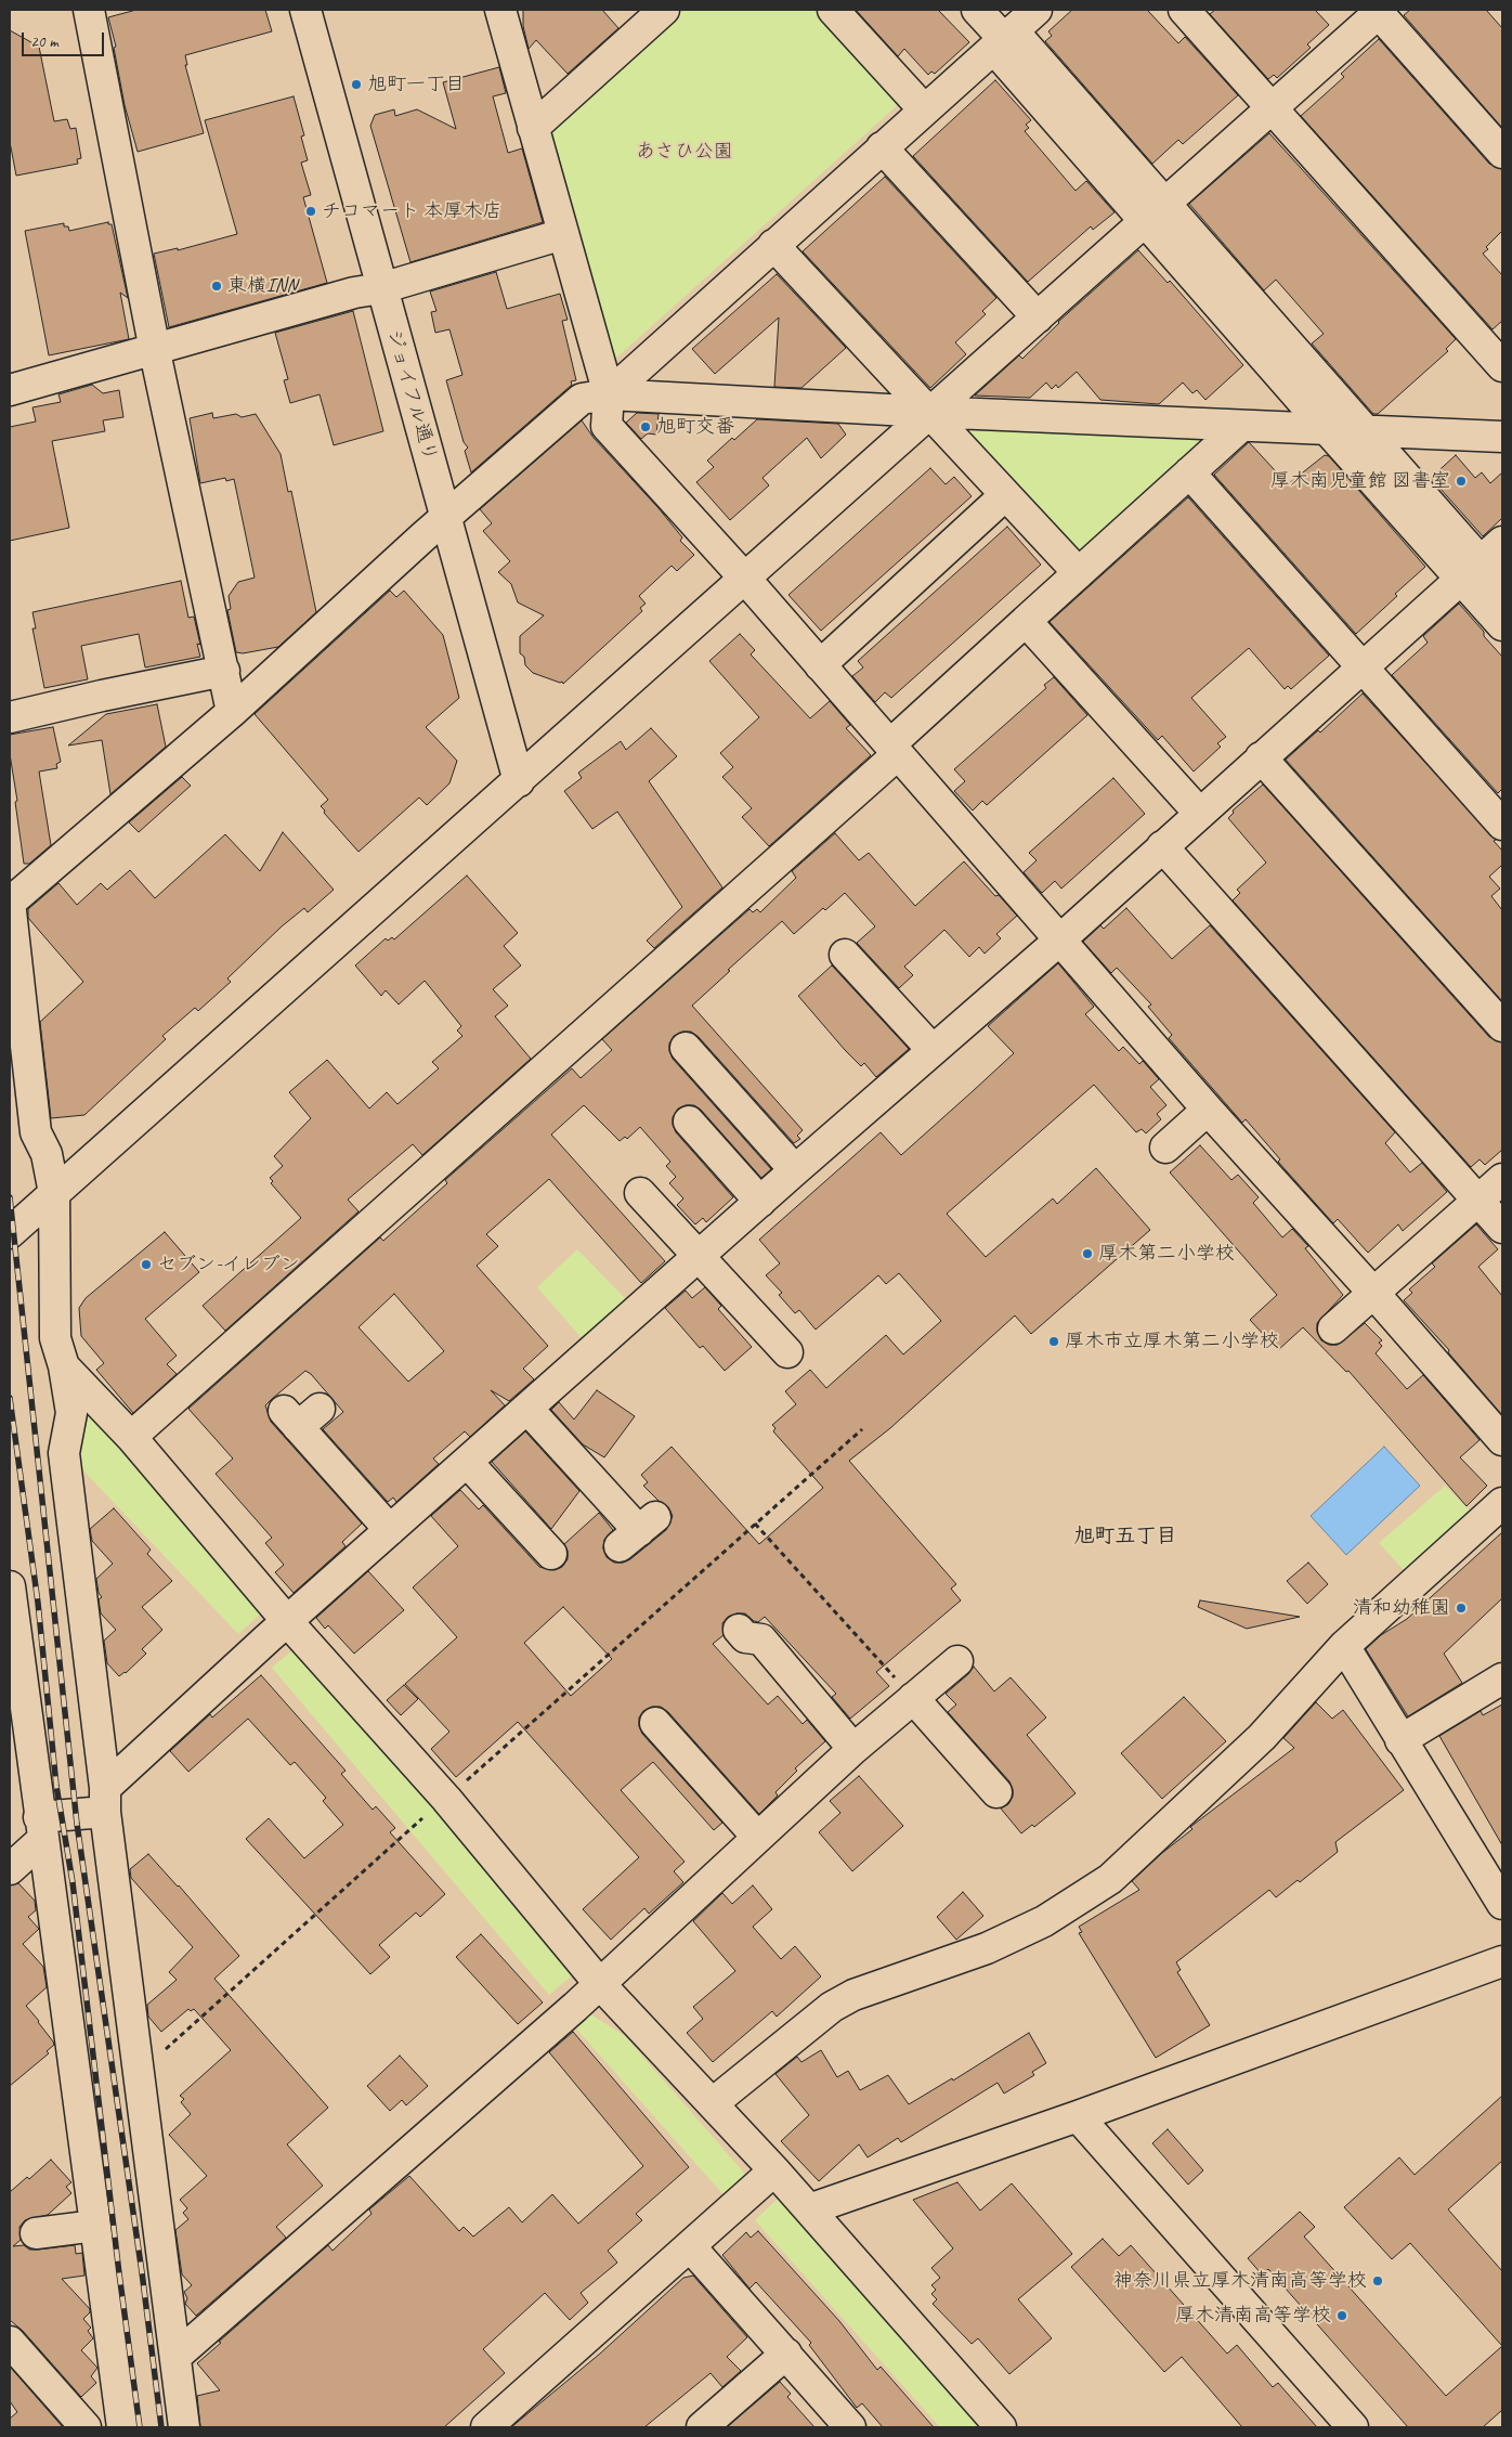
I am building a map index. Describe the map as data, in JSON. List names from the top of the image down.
{
  "streets": {
    "street": ["ジョイフル通り"]
  },
  "districts": ["旭町五丁目"],
  "parks": ["あさひ公園"],
  "places": [
    "旭町一丁目",
    "チコマート 本厚木店",
    "東横INN",
    "旭町交番",
    "厚木南児童館 図書室",
    "厚木第二小学校",
    "セブン-イレブン",
    "厚木市立厚木第二小学校",
    "清和幼稚園",
    "神奈川県立厚木清南高等学校",
    "厚木清南高等学校"
  ],
  "scale_bar": "20 m"
}
